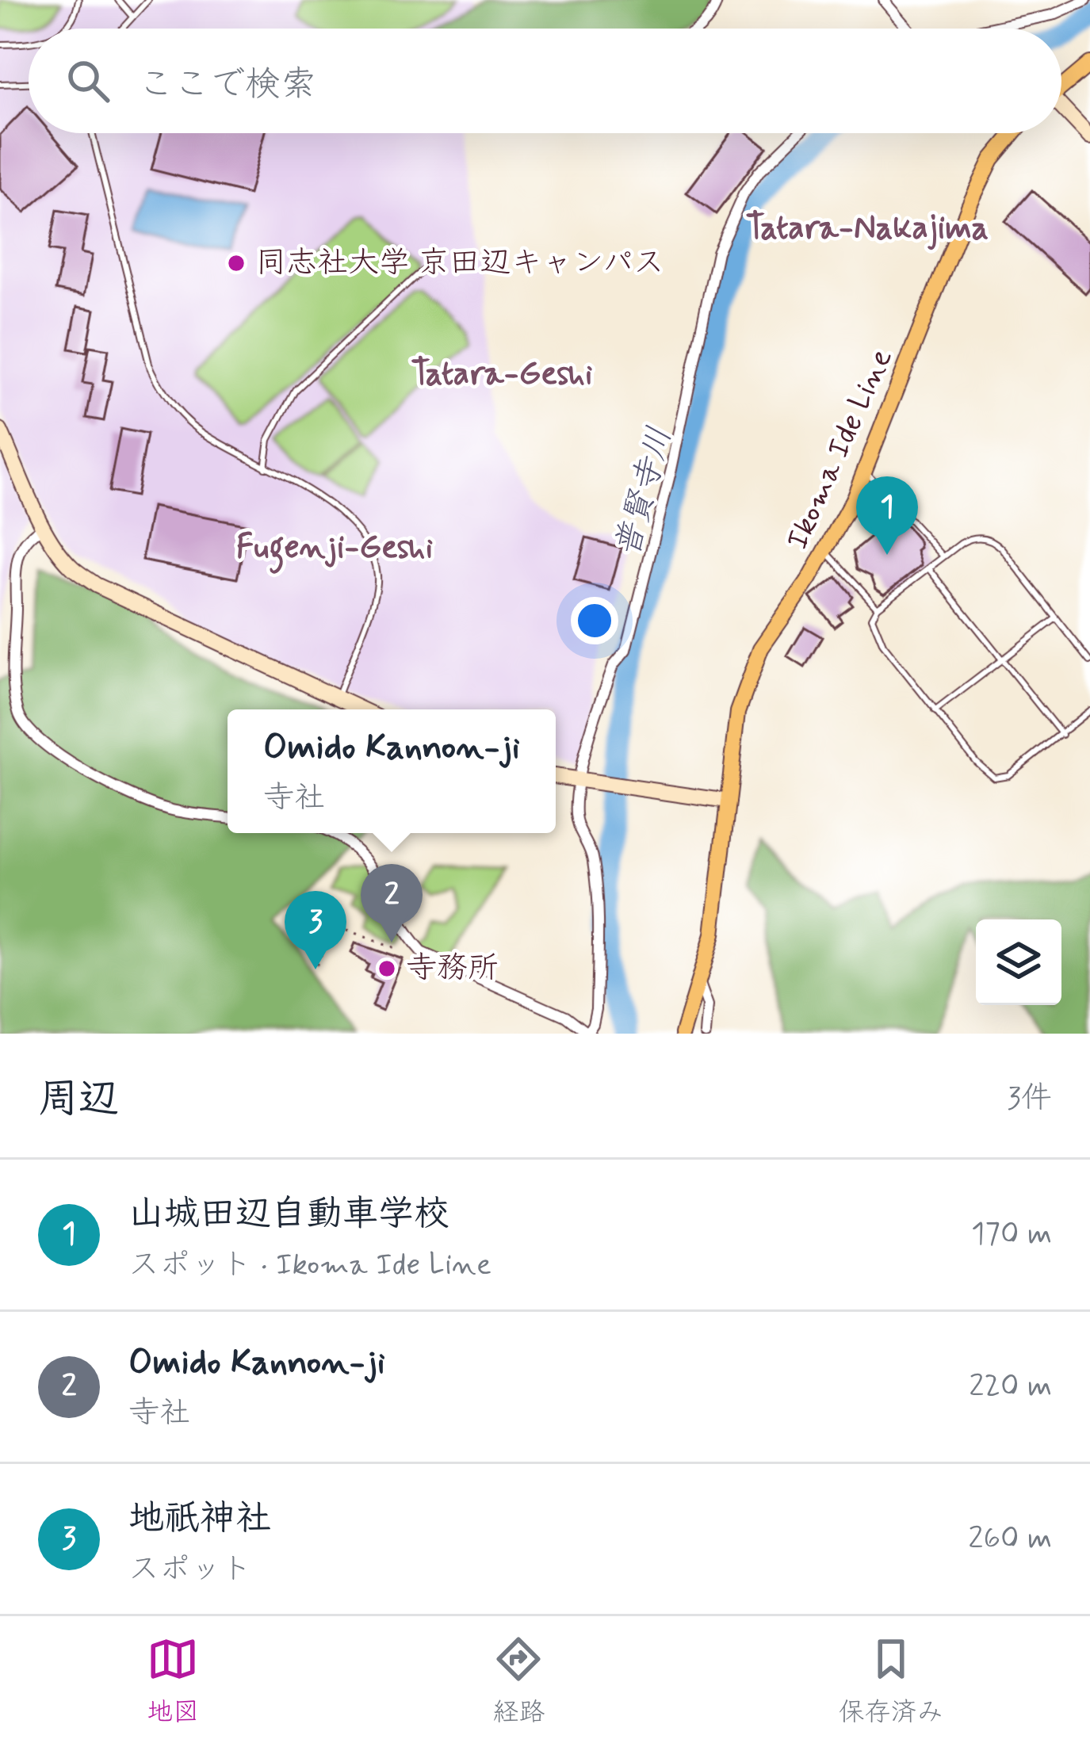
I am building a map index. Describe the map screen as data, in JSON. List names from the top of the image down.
{
  "streets": {
    "main road": ["Ikoma Ide Line"]
  },
  "districts": ["Tatara-Nakajima", "Tatara-Geshi", "Fugenji-Geshi"],
  "water": ["普賢寺川"],
  "places": ["同志社大学 京田辺キャンパス", "寺務所"],
  "page": {
    "search": "ここで検索",
    "pins": ["1", "2", "3"],
    "popup": ["Omido Kannon-ji", "寺社"],
    "heading": ["周辺", "3件"],
    "list": [
      {
        "mark": "1",
        "name": "山城田辺自動車学校",
        "note": "スポット · Ikoma Ide Line",
        "value": "170 m"
      },
      {
        "mark": "2",
        "name": "Omido Kannon-ji",
        "note": "寺社",
        "value": "220 m"
      },
      {
        "mark": "3",
        "name": "地祇神社",
        "note": "スポット",
        "value": "260 m"
      }
    ],
    "nav": ["地図", "経路", "保存済み"]
  }
}
